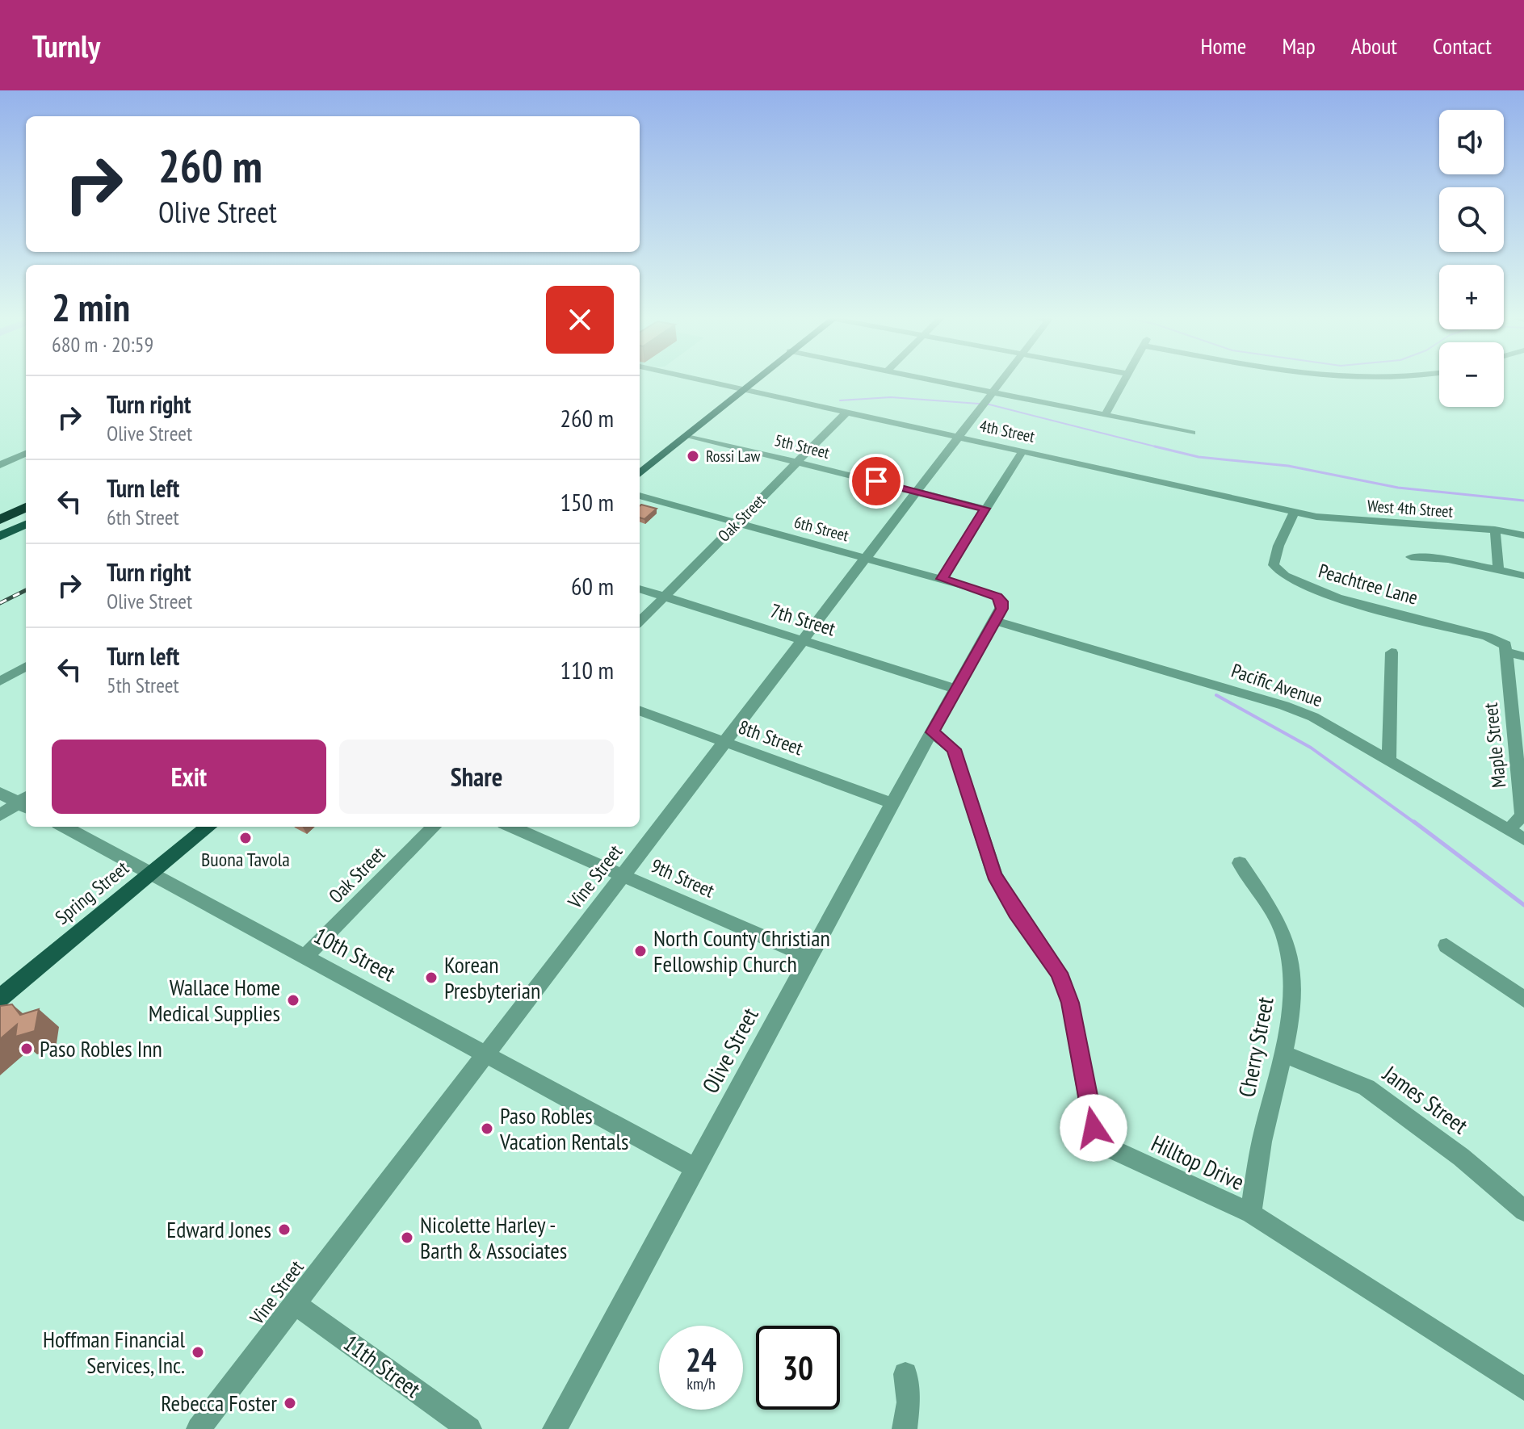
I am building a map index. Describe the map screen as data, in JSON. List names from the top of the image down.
{
  "streets": {
    "main road": ["Spring Street"],
    "street": [
      "4th Street",
      "5th Street",
      "West 4th Street",
      "Oak Street",
      "6th Street",
      "Peachtree Lane",
      "7th Street",
      "Pacific Avenue",
      "8th Street",
      "Maple Street",
      "Vine Street",
      "9th Street",
      "10th Street",
      "Cherry Street",
      "Olive Street",
      "James Street",
      "Hilltop Drive",
      "11th Street"
    ]
  },
  "crossings": [
    ["4th Street", "West 4th Street"],
    ["4th Street", "Oak Street"],
    ["4th Street", "Peachtree Lane"],
    ["4th Street", "Vine Street"],
    ["5th Street", "Oak Street"],
    ["5th Street", "Vine Street"],
    ["West 4th Street", "Peachtree Lane"],
    ["Oak Street", "6th Street"],
    ["Oak Street", "7th Street"],
    ["Oak Street", "10th Street"],
    ["6th Street", "Vine Street"],
    ["6th Street", "Olive Street"],
    ["Peachtree Lane", "Maple Street"],
    ["7th Street", "Vine Street"],
    ["7th Street", "Olive Street"],
    ["Pacific Avenue", "Maple Street"],
    ["Pacific Avenue", "Olive Street"],
    ["8th Street", "Vine Street"],
    ["8th Street", "Olive Street"],
    ["Vine Street", "9th Street"],
    ["Vine Street", "10th Street"],
    ["Vine Street", "11th Street"],
    ["9th Street", "Olive Street"],
    ["Spring Street", "10th Street"],
    ["10th Street", "Olive Street"],
    ["Cherry Street", "James Street"],
    ["Cherry Street", "Hilltop Drive"],
    ["Olive Street", "Hilltop Drive"]
  ],
  "places": [
    "Rossi Law",
    "Buona Tavola",
    "North County Christian Fellowship Church",
    "Korean Presbyterian",
    "Wallace Home Medical Supplies",
    "Paso Robles Inn",
    "Paso Robles Vacation Rentals",
    "Edward Jones",
    "Nicolette Harley - Barth & Associates",
    "Hoffman Financial Services, Inc.",
    "Rebecca Foster"
  ],
  "page": {
    "header": "Turnly",
    "nav": [
      "Home",
      "Map",
      "About",
      "Contact"
    ],
    "map_buttons": ["+", "−"],
    "turn": ["260 m", "Olive Street"],
    "heading": ["2 min", "680 m · 20:59"],
    "list": [
      {
        "name": "Turn right",
        "note": "Olive Street",
        "value": "260 m"
      },
      {
        "name": "Turn left",
        "note": "6th Street",
        "value": "150 m"
      },
      {
        "name": "Turn right",
        "note": "Olive Street",
        "value": "60 m"
      },
      {
        "name": "Turn left",
        "note": "5th Street",
        "value": "110 m"
      }
    ],
    "buttons": ["Exit", "Share"],
    "speed": "24 km/h",
    "limit": "30"
  }
}
